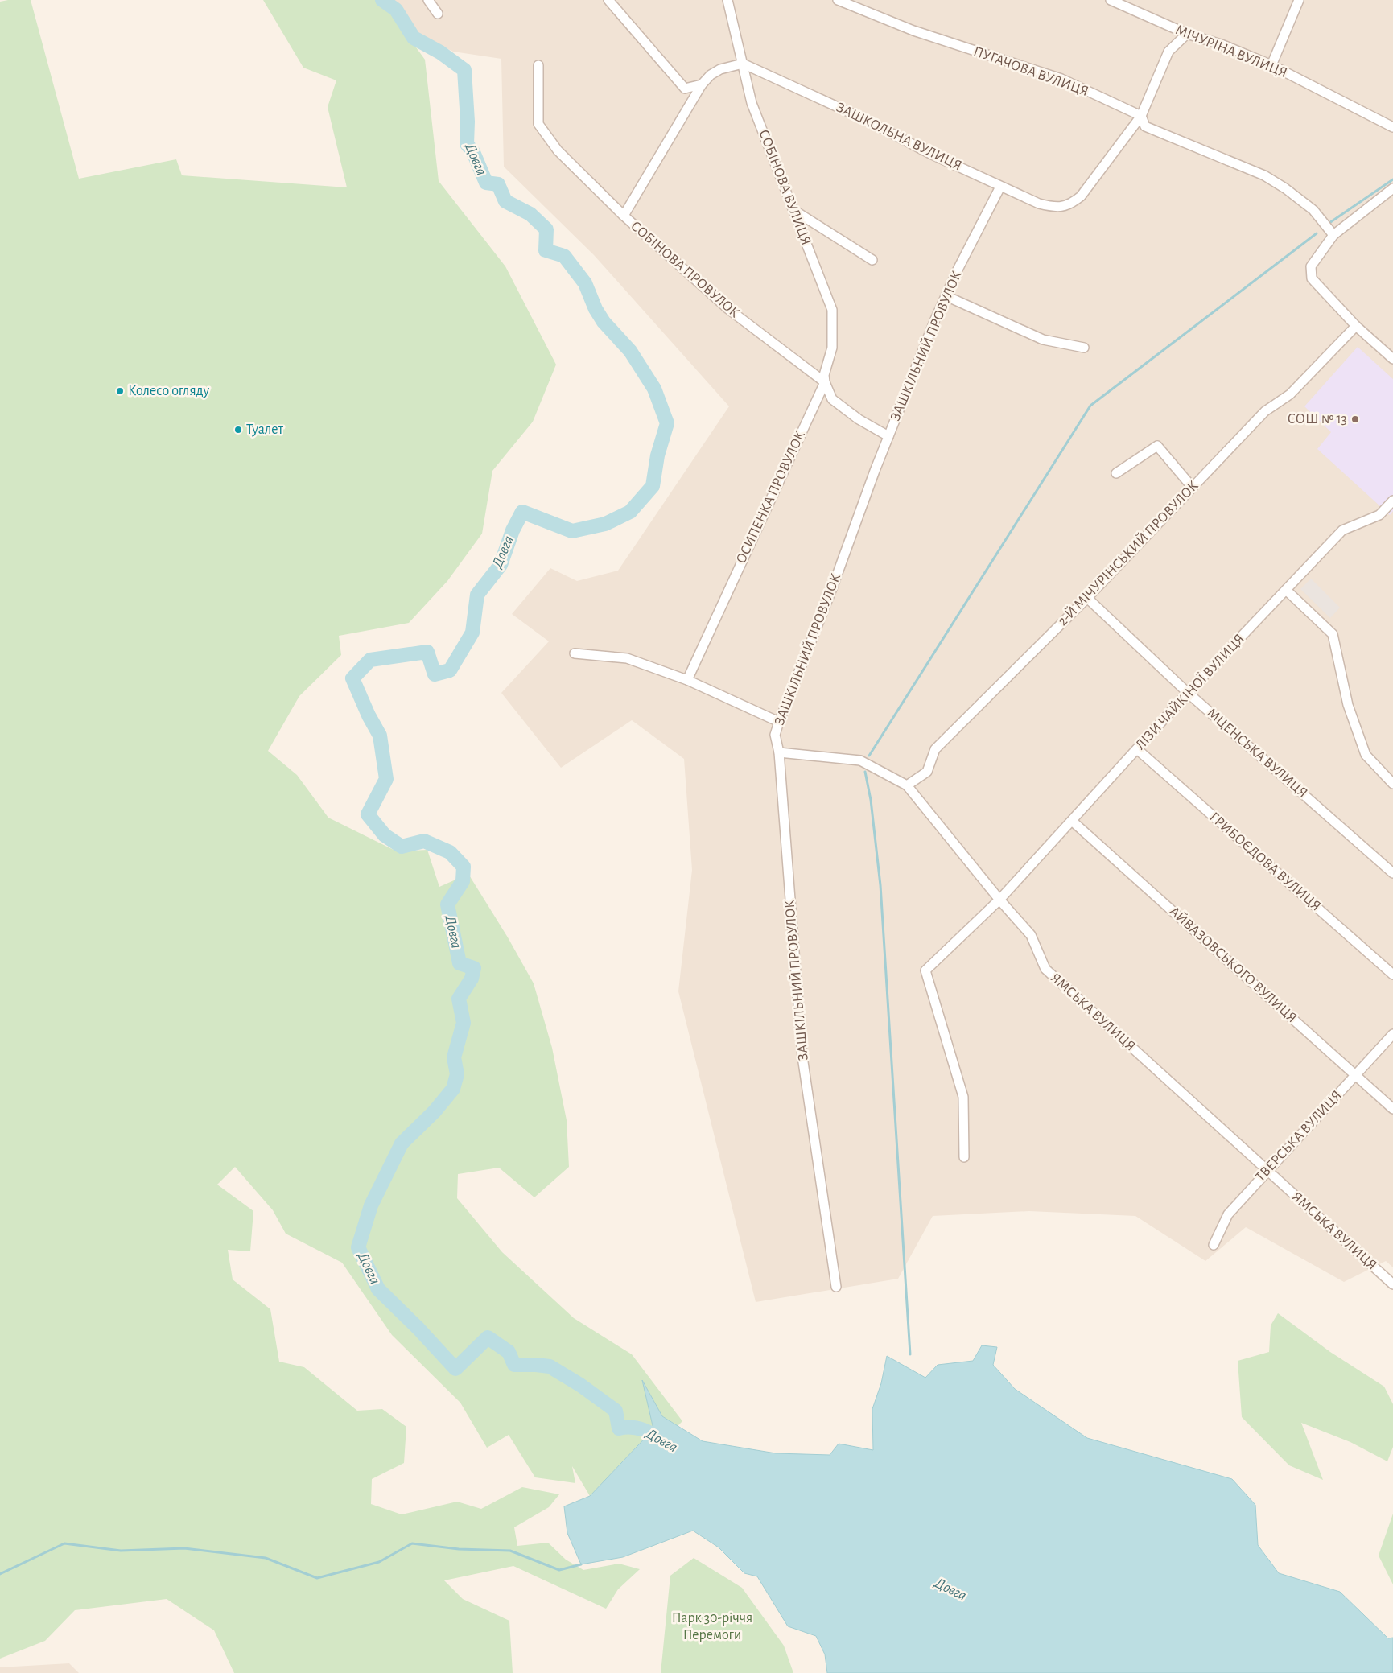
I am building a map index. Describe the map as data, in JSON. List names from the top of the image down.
{
  "streets": {
    "street": [
      "МІЧУРІНА ВУЛИЦЯ",
      "ПУГАЧОВА ВУЛИЦЯ",
      "ЗАШКОЛЬНА ВУЛИЦЯ",
      "СОБІНОВА ВУЛИЦЯ",
      "СОБІНОВА ПРОВУЛОК",
      "ЗАШКІЛЬНИЙ ПРОВУЛОК",
      "ОСИПЕНКА ПРОВУЛОК",
      "2-Й МІЧУРІНСЬКИЙ ПРОВУЛОК",
      "ЛІЗИ ЧАЙКІНОЇ ВУЛИЦЯ",
      "МЦЕНСЬКА ВУЛИЦЯ",
      "ГРИБОЄДОВА ВУЛИЦЯ",
      "АЙВАЗОВСЬКОГО ВУЛИЦЯ",
      "ЯМСЬКА ВУЛИЦЯ",
      "ТВЕРСЬКА ВУЛИЦЯ"
    ]
  },
  "crossings": [
    ["ПУГАЧОВА ВУЛИЦЯ", "ЗАШКОЛЬНА ВУЛИЦЯ"],
    ["ЗАШКОЛЬНА ВУЛИЦЯ", "СОБІНОВА ВУЛИЦЯ"],
    ["ЗАШКОЛЬНА ВУЛИЦЯ", "ЗАШКІЛЬНИЙ ПРОВУЛОК"],
    ["СОБІНОВА ВУЛИЦЯ", "ОСИПЕНКА ПРОВУЛОК"],
    ["СОБІНОВА ПРОВУЛОК", "ЗАШКІЛЬНИЙ ПРОВУЛОК"],
    ["СОБІНОВА ПРОВУЛОК", "ОСИПЕНКА ПРОВУЛОК"],
    ["ЗАШКІЛЬНИЙ ПРОВУЛОК", "ЯМСЬКА ВУЛИЦЯ"],
    ["2-Й МІЧУРІНСЬКИЙ ПРОВУЛОК", "МЦЕНСЬКА ВУЛИЦЯ"],
    ["2-Й МІЧУРІНСЬКИЙ ПРОВУЛОК", "ЯМСЬКА ВУЛИЦЯ"],
    ["ЛІЗИ ЧАЙКІНОЇ ВУЛИЦЯ", "МЦЕНСЬКА ВУЛИЦЯ"],
    ["ЛІЗИ ЧАЙКІНОЇ ВУЛИЦЯ", "ГРИБОЄДОВА ВУЛИЦЯ"],
    ["ЛІЗИ ЧАЙКІНОЇ ВУЛИЦЯ", "АЙВАЗОВСЬКОГО ВУЛИЦЯ"],
    ["ЛІЗИ ЧАЙКІНОЇ ВУЛИЦЯ", "ЯМСЬКА ВУЛИЦЯ"],
    ["АЙВАЗОВСЬКОГО ВУЛИЦЯ", "ТВЕРСЬКА ВУЛИЦЯ"],
    ["ЯМСЬКА ВУЛИЦЯ", "ТВЕРСЬКА ВУЛИЦЯ"]
  ],
  "water": ["Довга"],
  "parks": ["Парк 30-річчя Перемоги"],
  "places": ["Колесо огляду", "СОШ № 13", "Туалет"]
}
